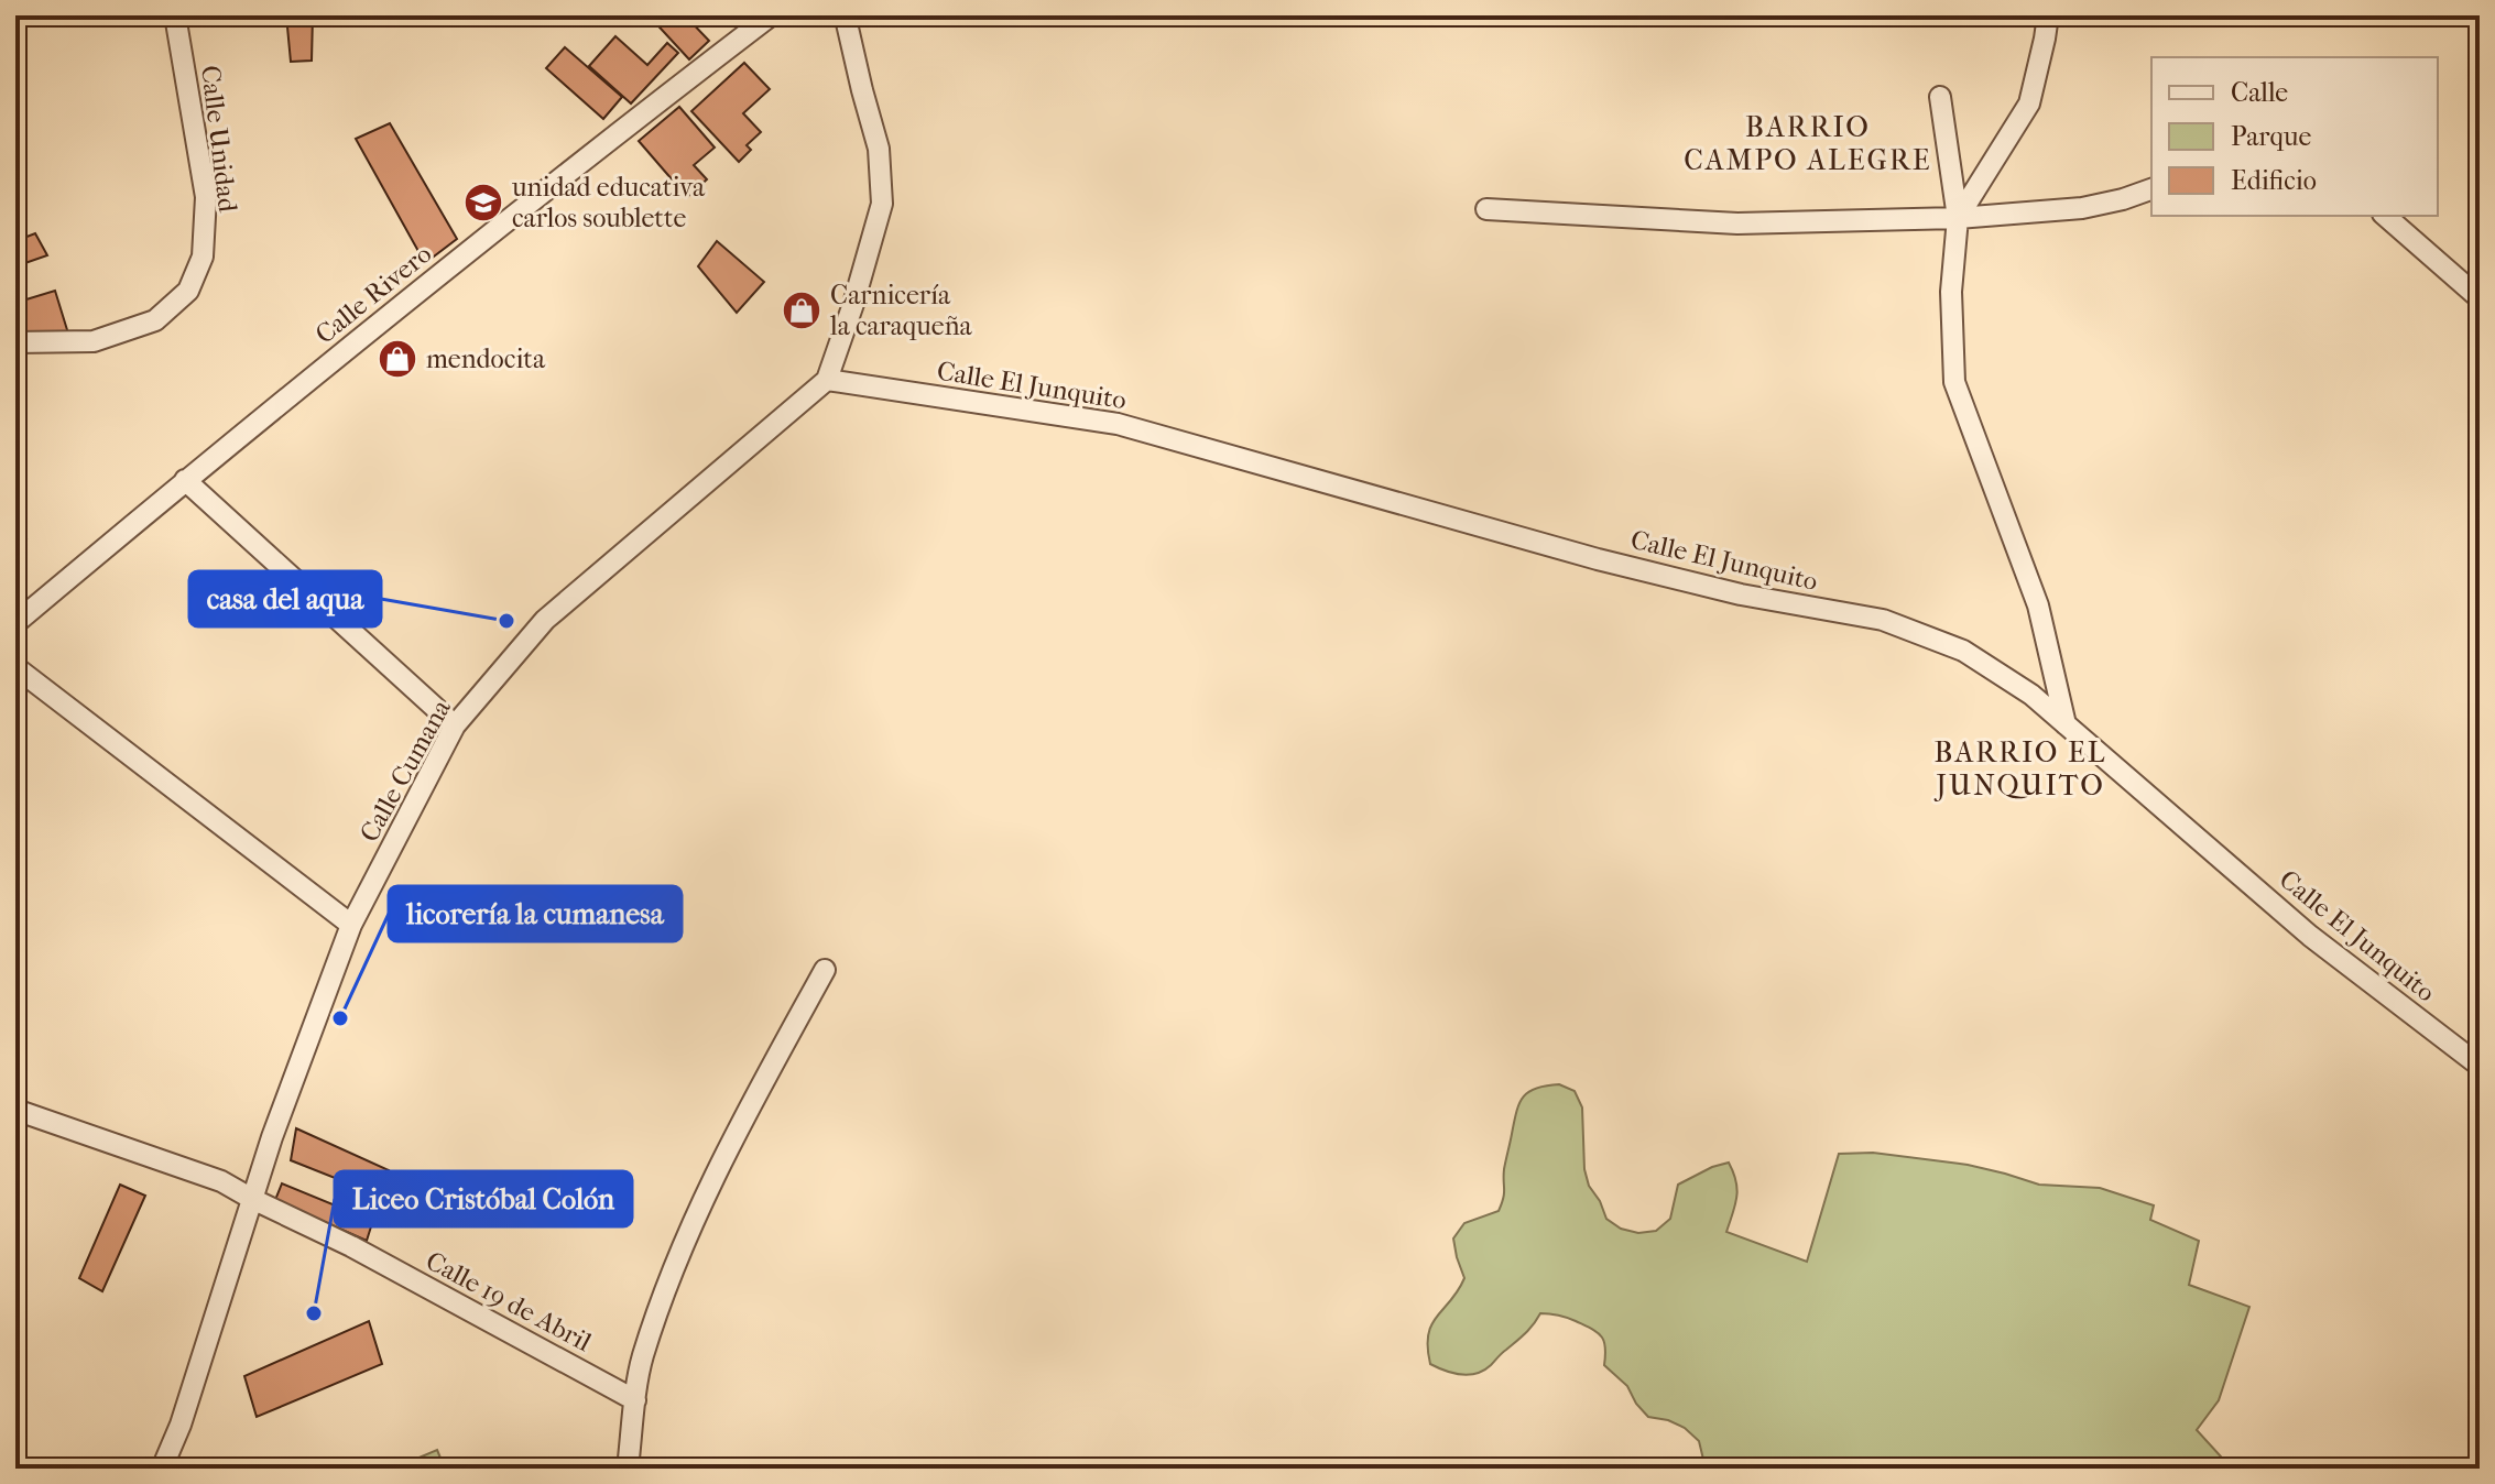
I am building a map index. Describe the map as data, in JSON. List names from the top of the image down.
{
  "streets": {
    "street": [
      "Calle Unidad",
      "Calle Rivero",
      "Calle El Junquito",
      "Calle Cumana",
      "Calle 19 de Abril"
    ]
  },
  "crossings": [
    ["Calle El Junquito", "Calle Cumana"],
    ["Calle Cumana", "Calle 19 de Abril"]
  ],
  "districts": ["BARRIO CAMPO ALEGRE", "BARRIO EL JUNQUITO"],
  "places": {
    "school or university": ["unidad educativa carlos soublette"],
    "shop": ["Carnicería la caraqueña", "mendocita"],
    "other": ["casa del aqua", "licorería la cumanesa", "Liceo Cristóbal Colón"]
  },
  "legend": ["Calle", "Parque", "Edificio"]
}
